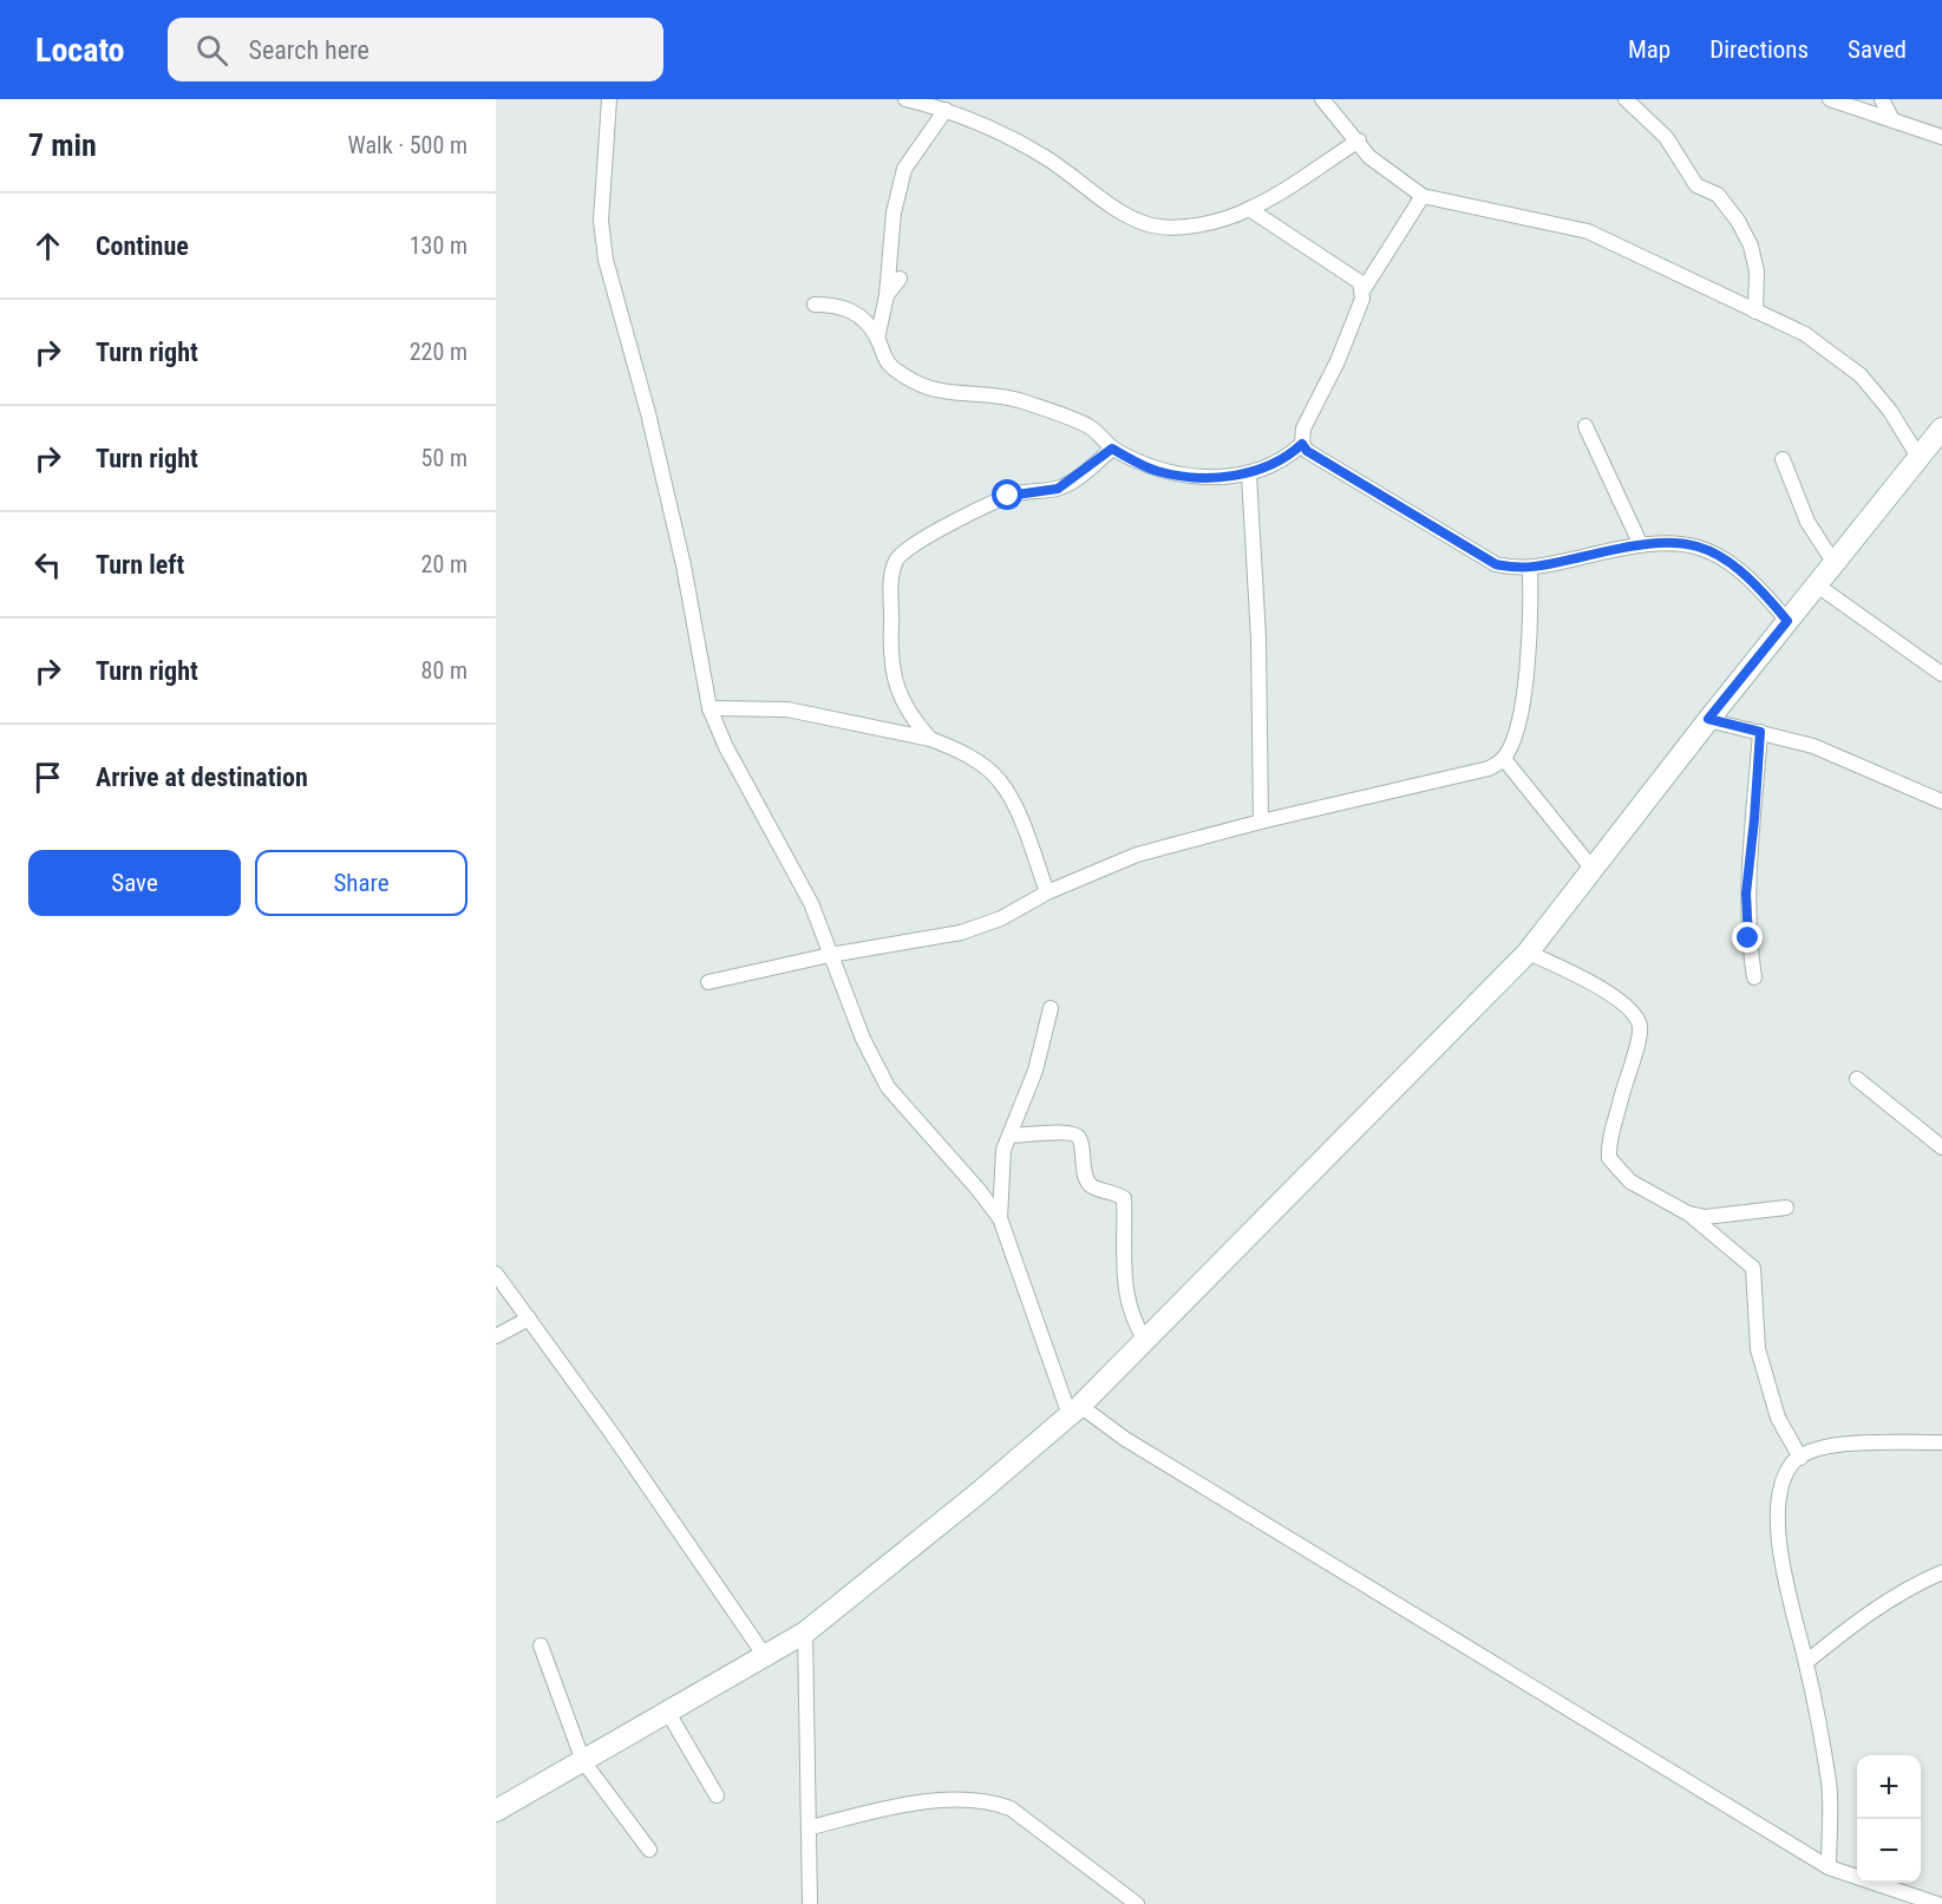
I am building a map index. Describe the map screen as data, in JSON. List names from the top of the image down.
{
  "page": {
    "header": "Locato",
    "search": "Search here",
    "nav": ["Map", "Directions", "Saved"],
    "heading": ["7 min", "Walk · 500 m"],
    "list": [
      ["Continue", "130 m"],
      ["Turn right", "220 m"],
      ["Turn right", "50 m"],
      ["Turn left", "20 m"],
      ["Turn right", "80 m"],
      "Arrive at destination"
    ],
    "buttons": ["Save", "Share"],
    "map_buttons": ["+", "−"]
  }
}
